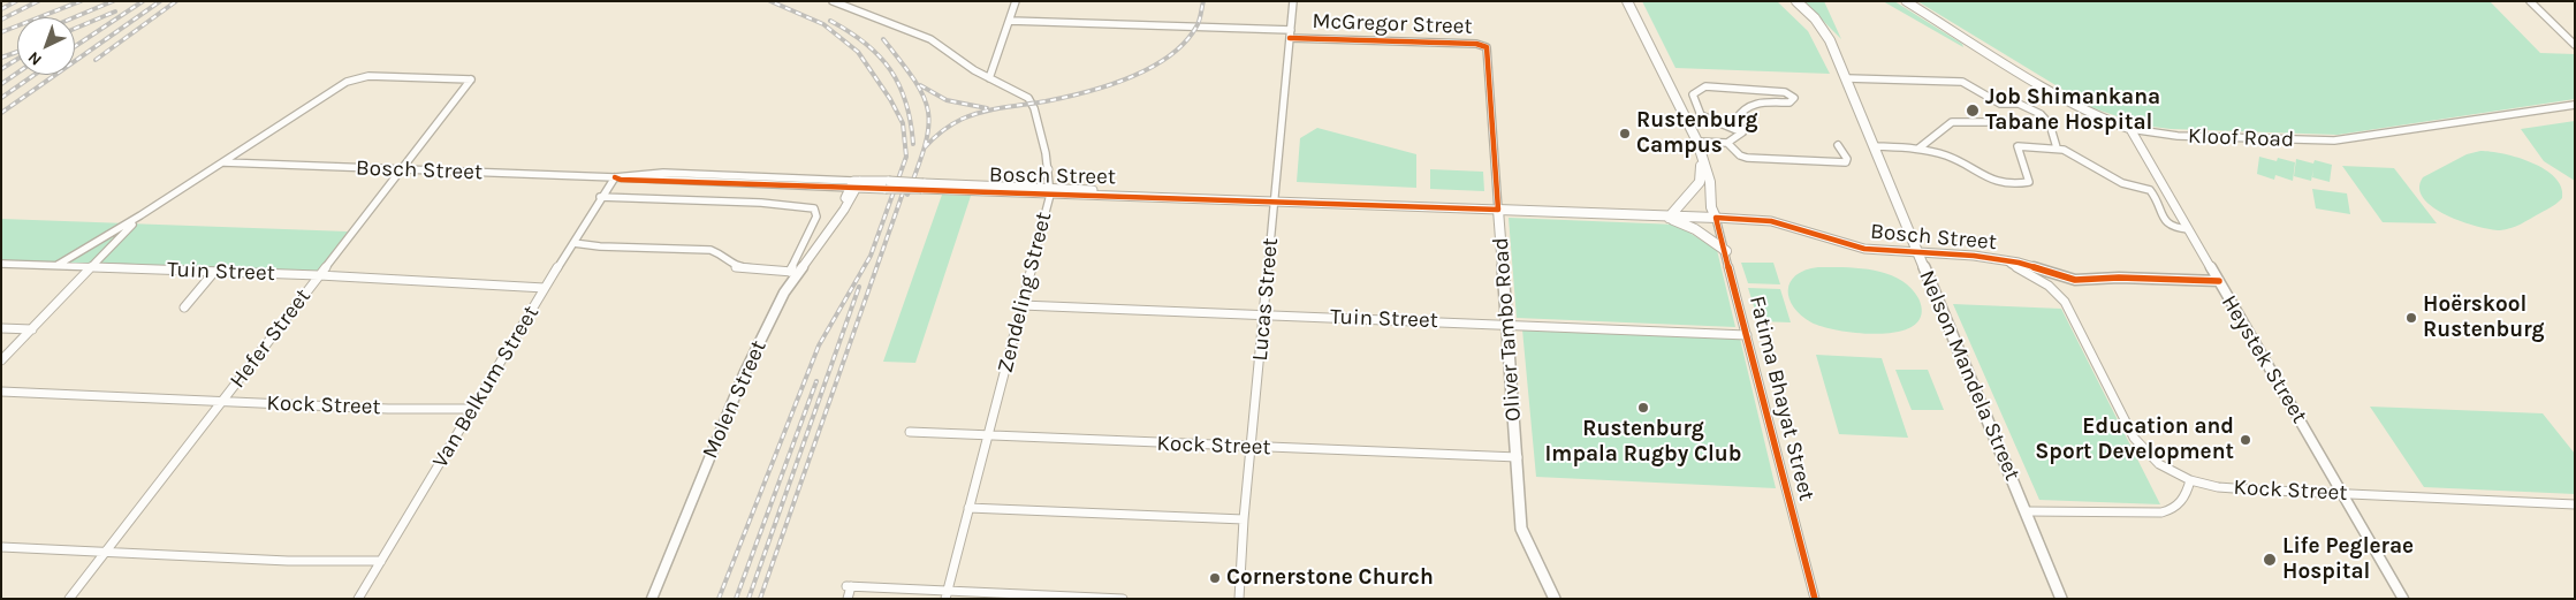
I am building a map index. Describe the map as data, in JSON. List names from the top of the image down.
{
  "streets": {
    "main road": [
      "Bosch Street",
      "Oliver Tambo Road",
      "Nelson Mandela Street",
      "Fatima Bhayat Street"
    ],
    "street": [
      "McGregor Street",
      "Kloof Road",
      "Tuin Street",
      "Zendeling Street",
      "Lucas Street",
      "Hefer Street",
      "Heystek Street",
      "Van Belkum Street",
      "Molen Street",
      "Kock Street"
    ]
  },
  "crossings": [
    ["McGregor Street", "Lucas Street"],
    ["McGregor Street", "Oliver Tambo Road"],
    ["Kloof Road", "Heystek Street"],
    ["Bosch Street", "Zendeling Street"],
    ["Bosch Street", "Lucas Street"],
    ["Bosch Street", "Oliver Tambo Road"],
    ["Bosch Street", "Hefer Street"],
    ["Bosch Street", "Heystek Street"],
    ["Bosch Street", "Nelson Mandela Street"],
    ["Bosch Street", "Van Belkum Street"],
    ["Bosch Street", "Fatima Bhayat Street"],
    ["Bosch Street", "Kock Street"],
    ["Tuin Street", "Zendeling Street"],
    ["Tuin Street", "Lucas Street"],
    ["Tuin Street", "Oliver Tambo Road"],
    ["Tuin Street", "Hefer Street"],
    ["Tuin Street", "Van Belkum Street"],
    ["Tuin Street", "Fatima Bhayat Street"],
    ["Zendeling Street", "Kock Street"],
    ["Lucas Street", "Kock Street"],
    ["Oliver Tambo Road", "Kock Street"],
    ["Hefer Street", "Kock Street"],
    ["Heystek Street", "Kock Street"],
    ["Van Belkum Street", "Kock Street"]
  ],
  "places": [
    "Job Shimankana Tabane Hospital",
    "Rustenburg Campus",
    "Hoërskool Rustenburg",
    "Rustenburg Impala Rugby Club",
    "Education and Sport Development",
    "Life Peglerae Hospital",
    "Cornerstone Church"
  ],
  "north": "bottom left"
}
